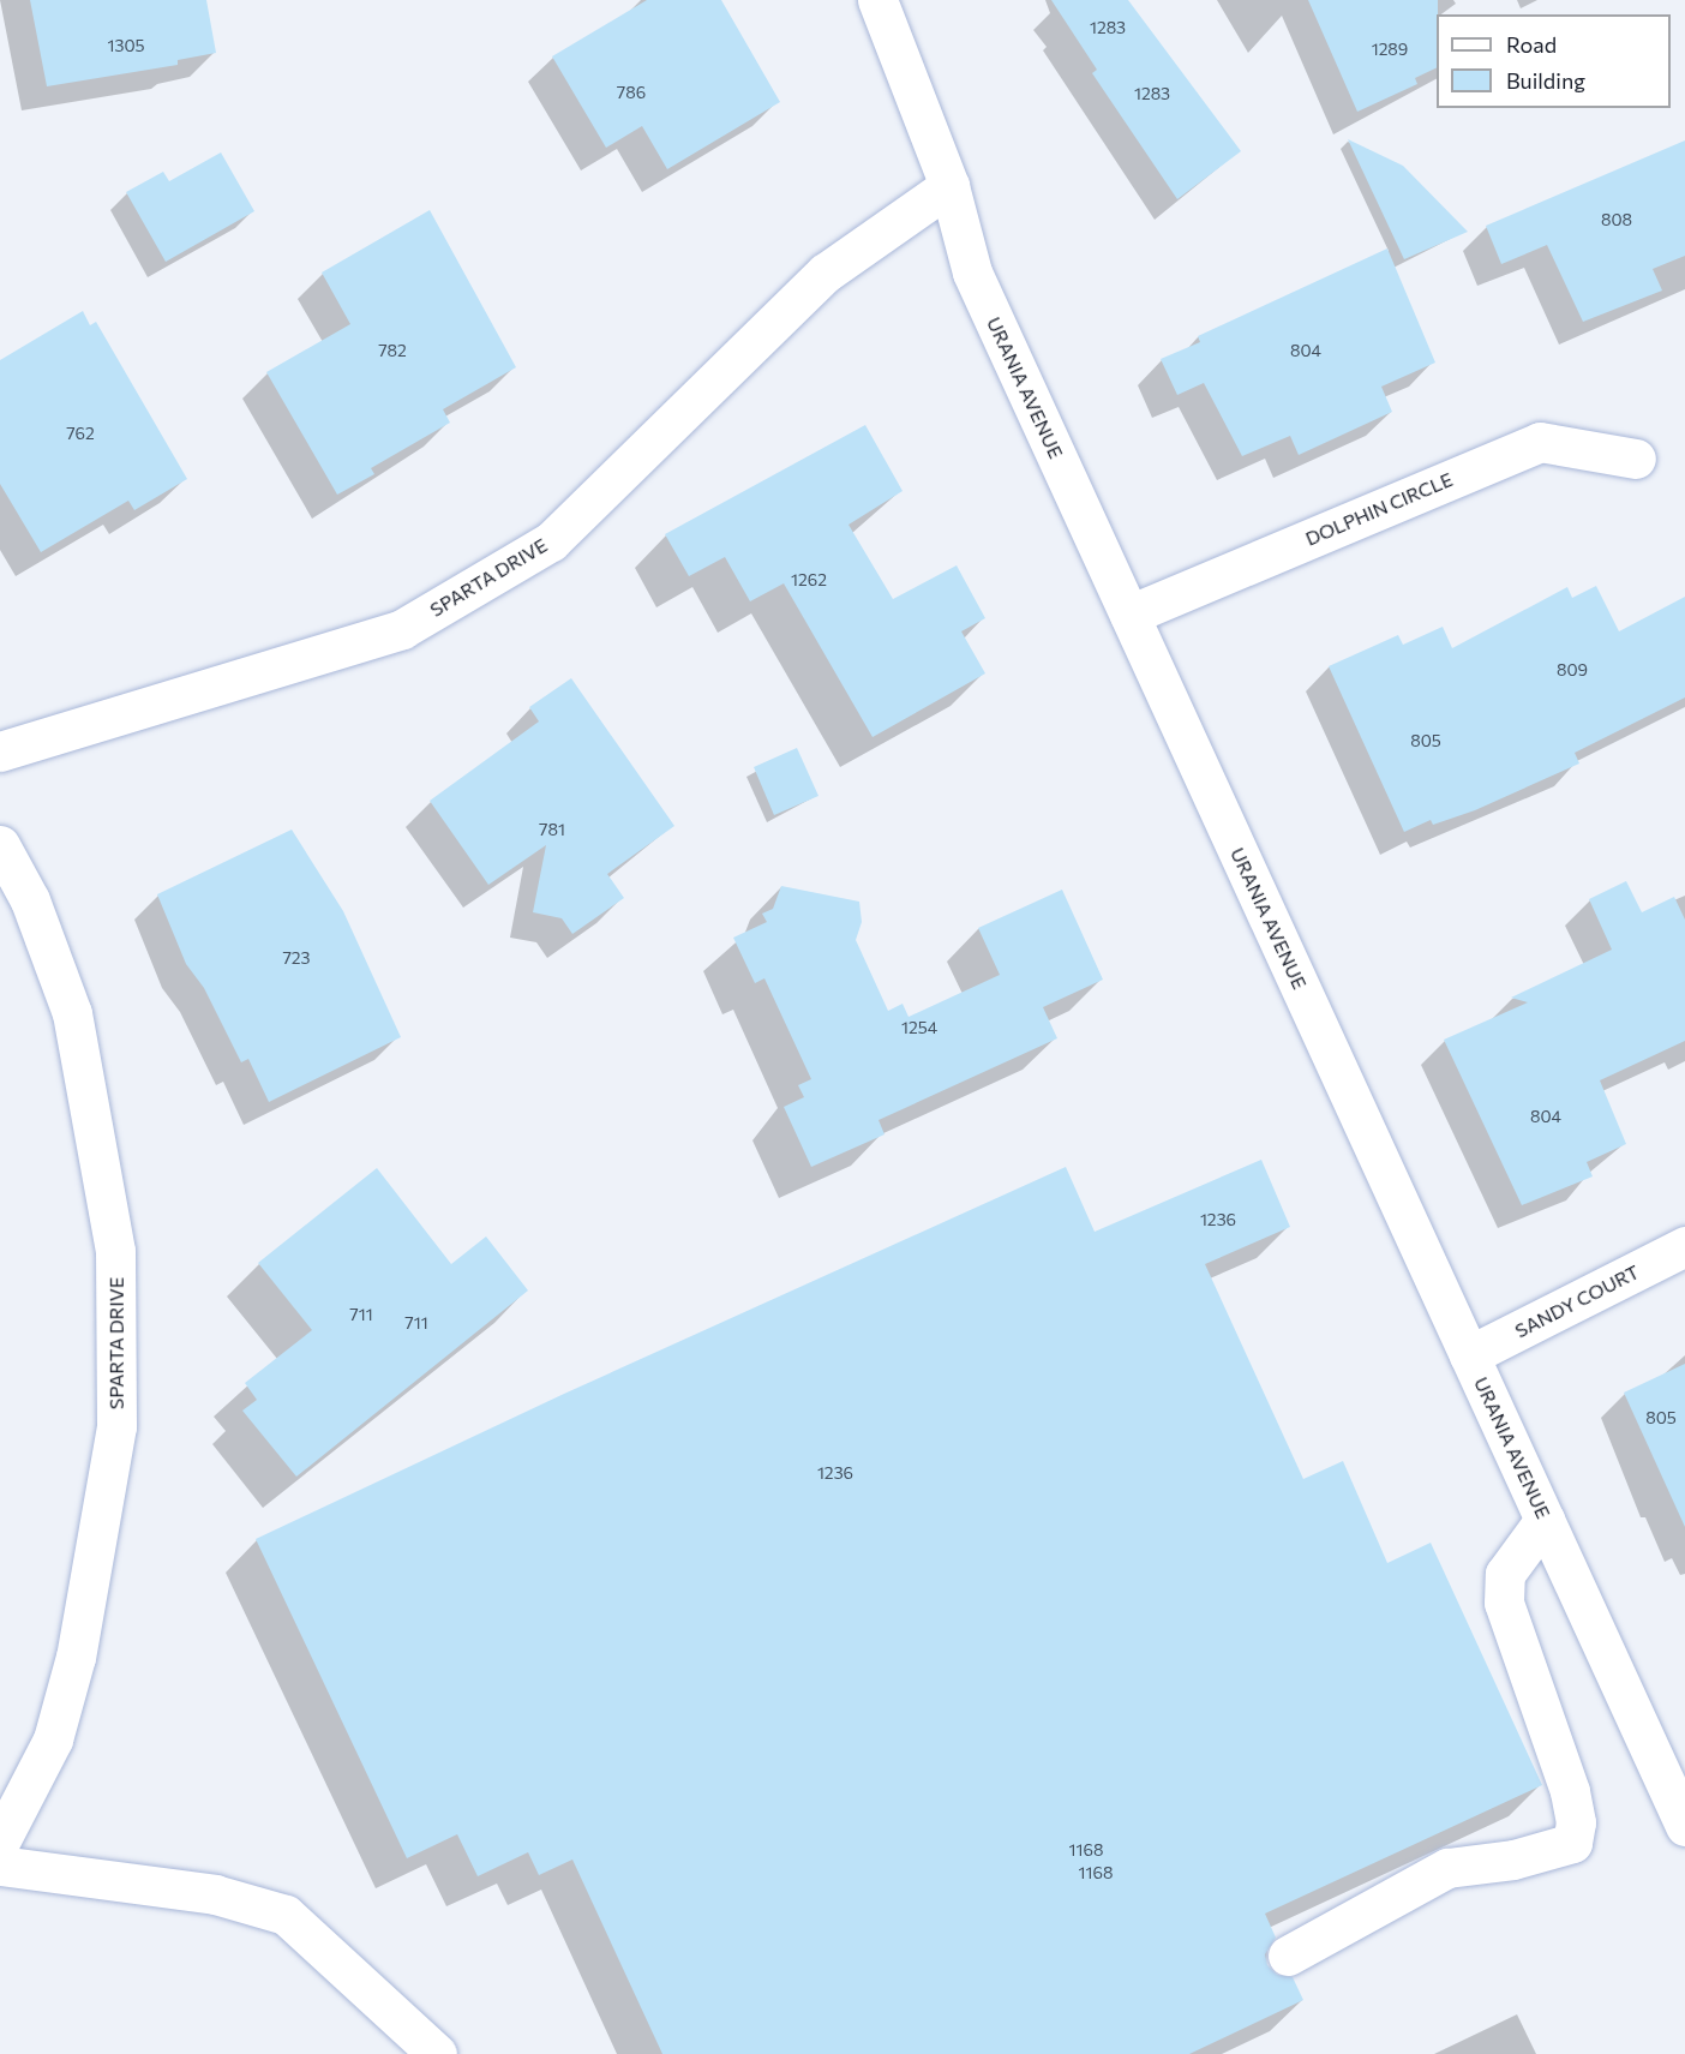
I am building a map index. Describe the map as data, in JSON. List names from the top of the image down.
{
  "streets": {
    "street": [
      "URANIA AVENUE",
      "DOLPHIN CIRCLE",
      "SPARTA DRIVE",
      "SANDY COURT"
    ]
  },
  "crossings": [
    ["URANIA AVENUE", "DOLPHIN CIRCLE"],
    ["URANIA AVENUE", "SPARTA DRIVE"],
    ["URANIA AVENUE", "SANDY COURT"]
  ],
  "house_numbers": [
    "1283",
    "1305",
    "1289",
    "786",
    "1283",
    "808",
    "782",
    "804",
    "762",
    "1262",
    "809",
    "805",
    "781",
    "723",
    "1254",
    "804",
    "1236",
    "711",
    "711",
    "805",
    "1236",
    "1168",
    "1168"
  ],
  "legend": ["Road", "Building"]
}
